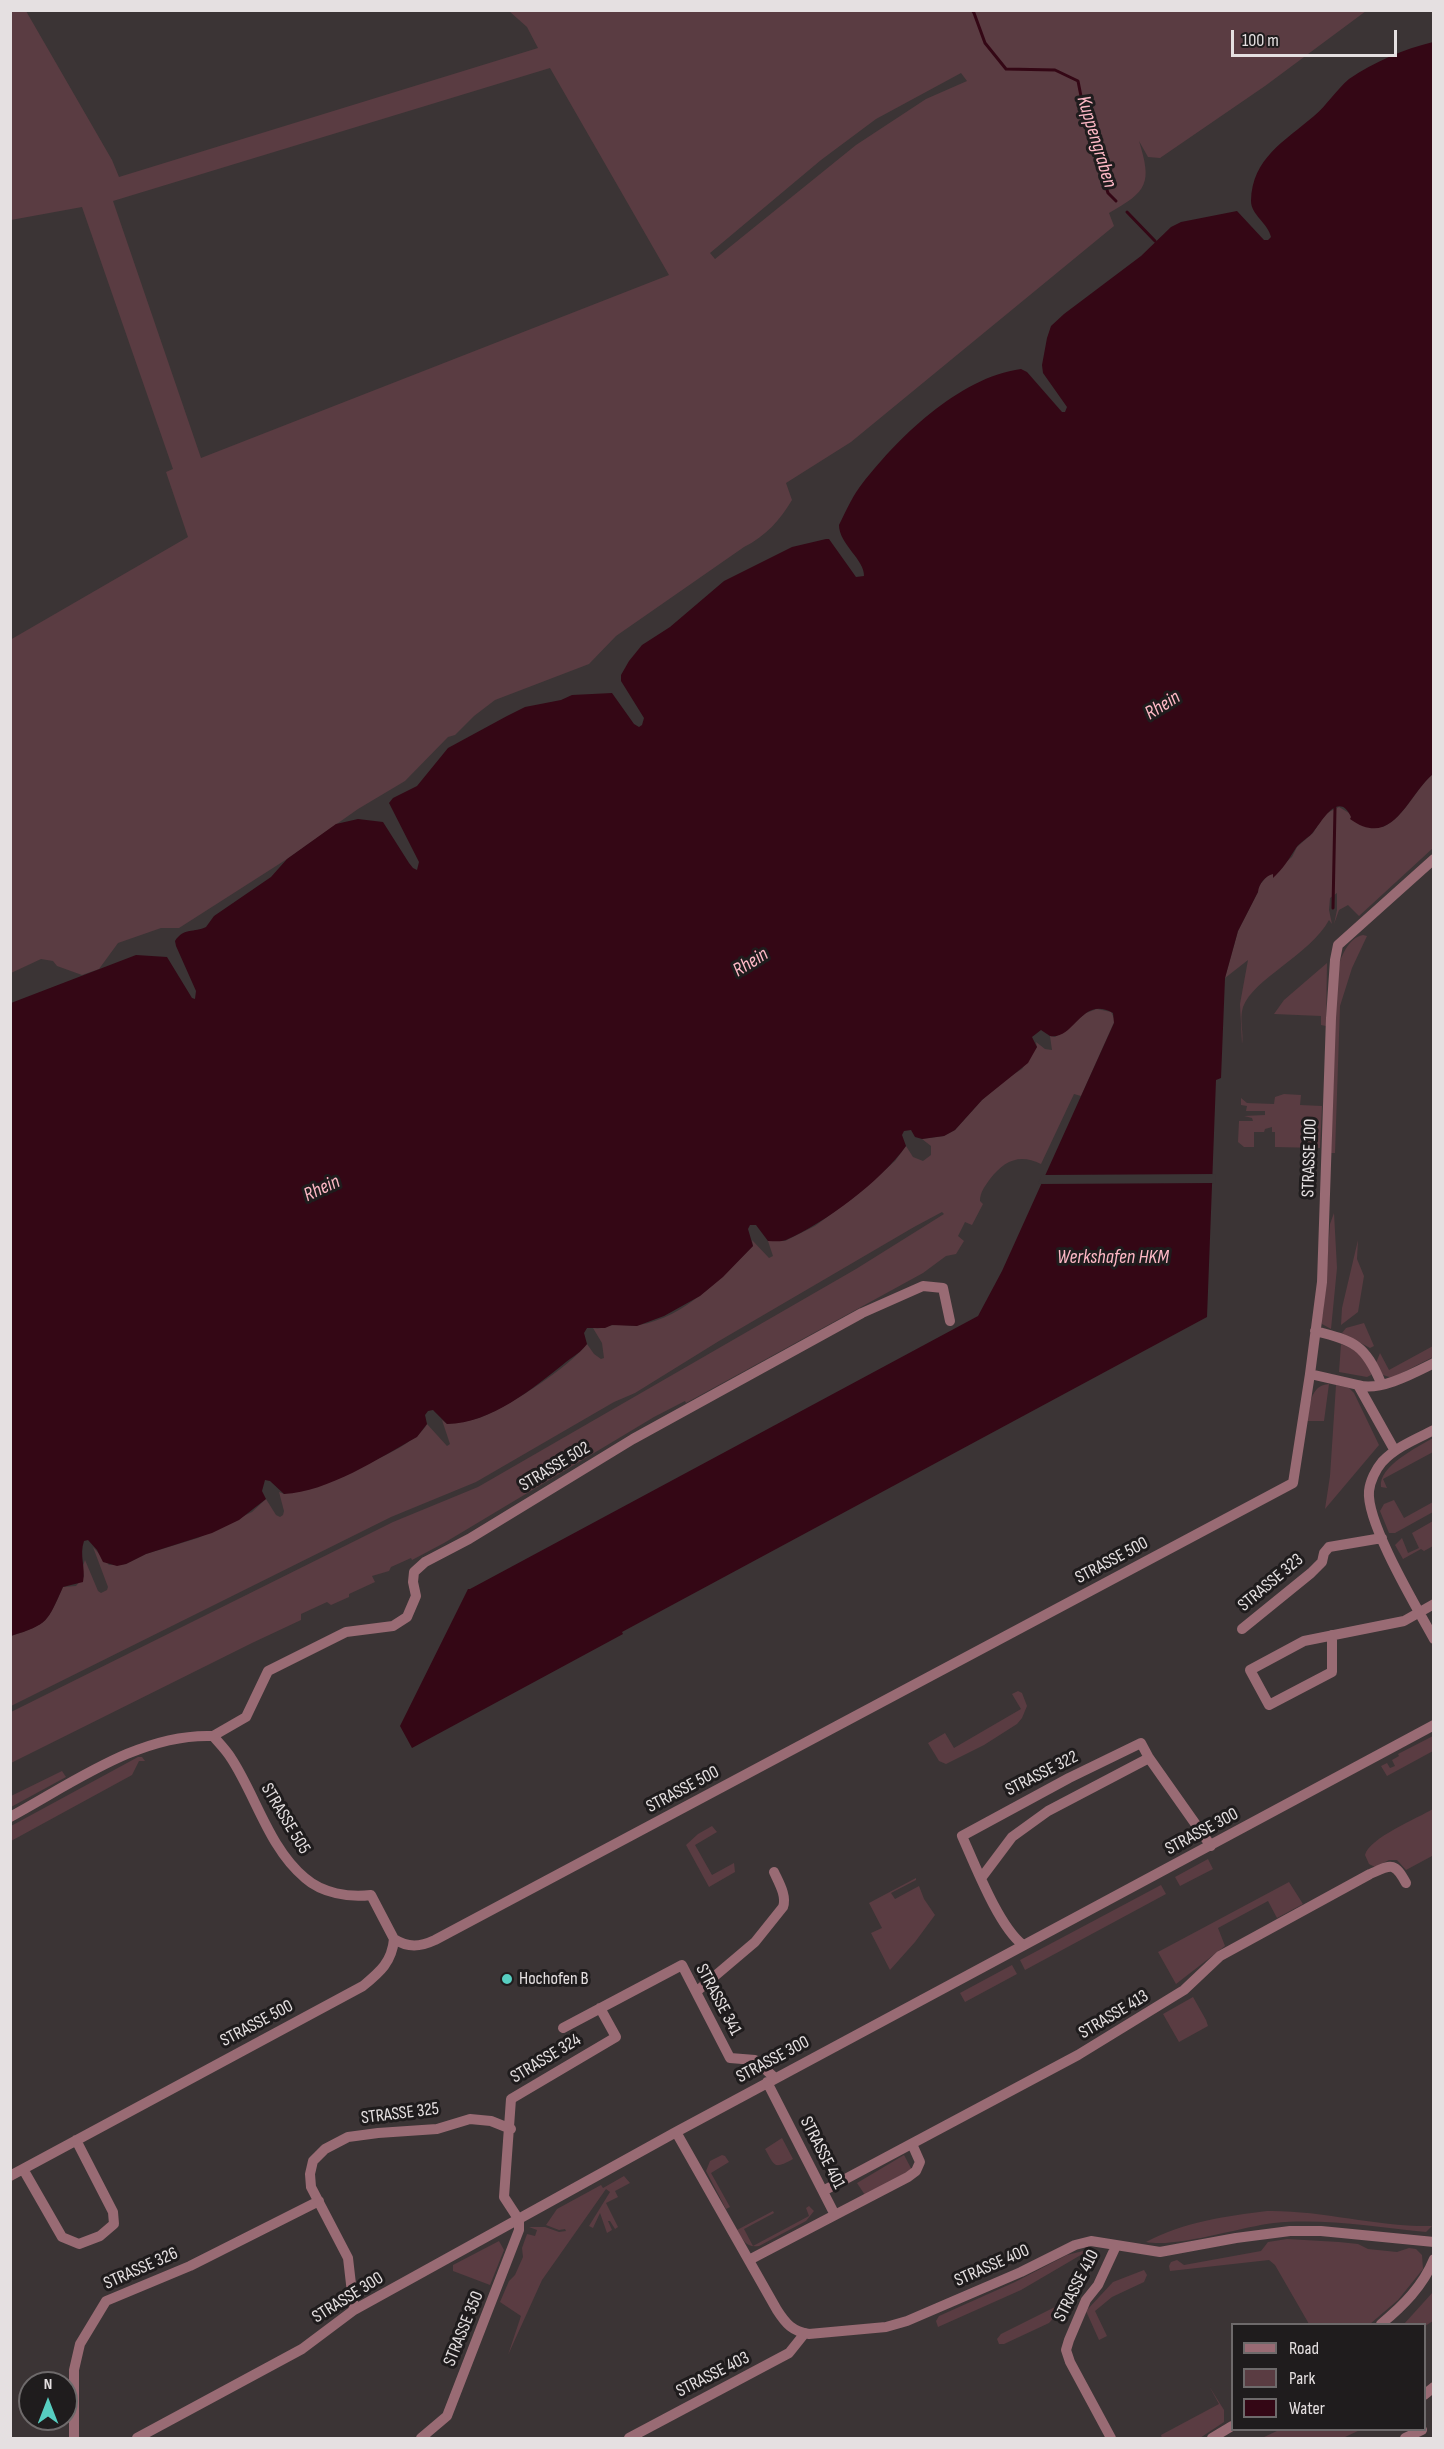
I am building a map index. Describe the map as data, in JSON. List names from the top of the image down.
{
  "streets": {
    "street": [
      "STRASSE 100",
      "STRASSE 502",
      "STRASSE 500",
      "STRASSE 323",
      "STRASSE 322",
      "STRASSE 505",
      "STRASSE 300",
      "STRASSE 341",
      "STRASSE 413",
      "STRASSE 324",
      "STRASSE 325",
      "STRASSE 401",
      "STRASSE 400",
      "STRASSE 326",
      "STRASSE 410",
      "STRASSE 350",
      "STRASSE 403"
    ]
  },
  "crossings": [
    ["STRASSE 100", "STRASSE 500"],
    ["STRASSE 502", "STRASSE 505"],
    ["STRASSE 500", "STRASSE 505"],
    ["STRASSE 322", "STRASSE 300"],
    ["STRASSE 300", "STRASSE 341"],
    ["STRASSE 300", "STRASSE 324"],
    ["STRASSE 300", "STRASSE 325"],
    ["STRASSE 300", "STRASSE 401"],
    ["STRASSE 300", "STRASSE 350"],
    ["STRASSE 341", "STRASSE 324"],
    ["STRASSE 341", "STRASSE 401"],
    ["STRASSE 413", "STRASSE 401"],
    ["STRASSE 324", "STRASSE 325"],
    ["STRASSE 324", "STRASSE 350"],
    ["STRASSE 325", "STRASSE 326"],
    ["STRASSE 400", "STRASSE 410"],
    ["STRASSE 400", "STRASSE 403"]
  ],
  "water": ["Kuppengraben", "Rhein", "Werkshafen HKM"],
  "places": ["Hochofen B"],
  "legend": ["Road", "Park", "Water"],
  "scale_bar": "100 m",
  "north": "top"
}
